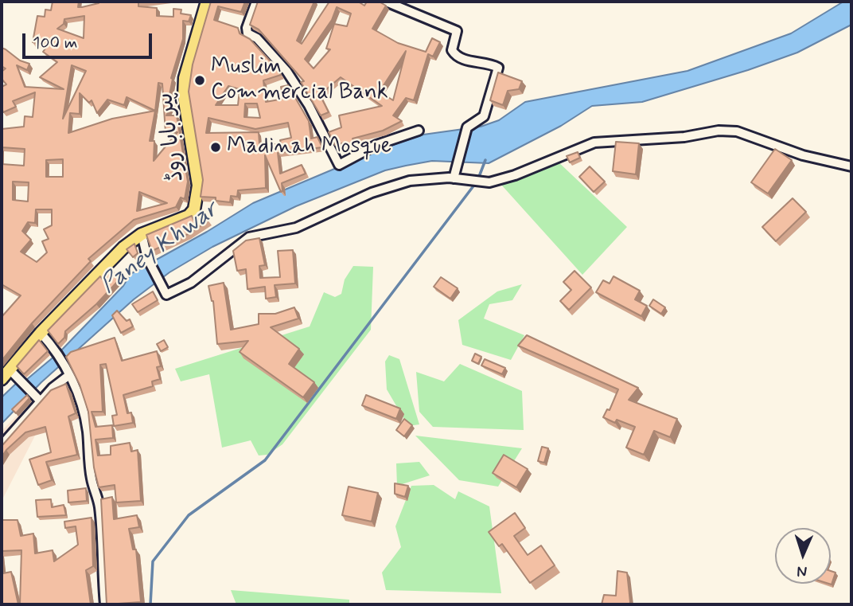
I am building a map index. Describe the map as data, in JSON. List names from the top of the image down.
{
  "streets": {
    "main road": ["پیر بابا روڈ"]
  },
  "water": ["Paney Khwar"],
  "places": ["Muslim Commercial Bank", "Madinah Mosque"],
  "scale_bar": "100 m",
  "north": "bottom"
}
